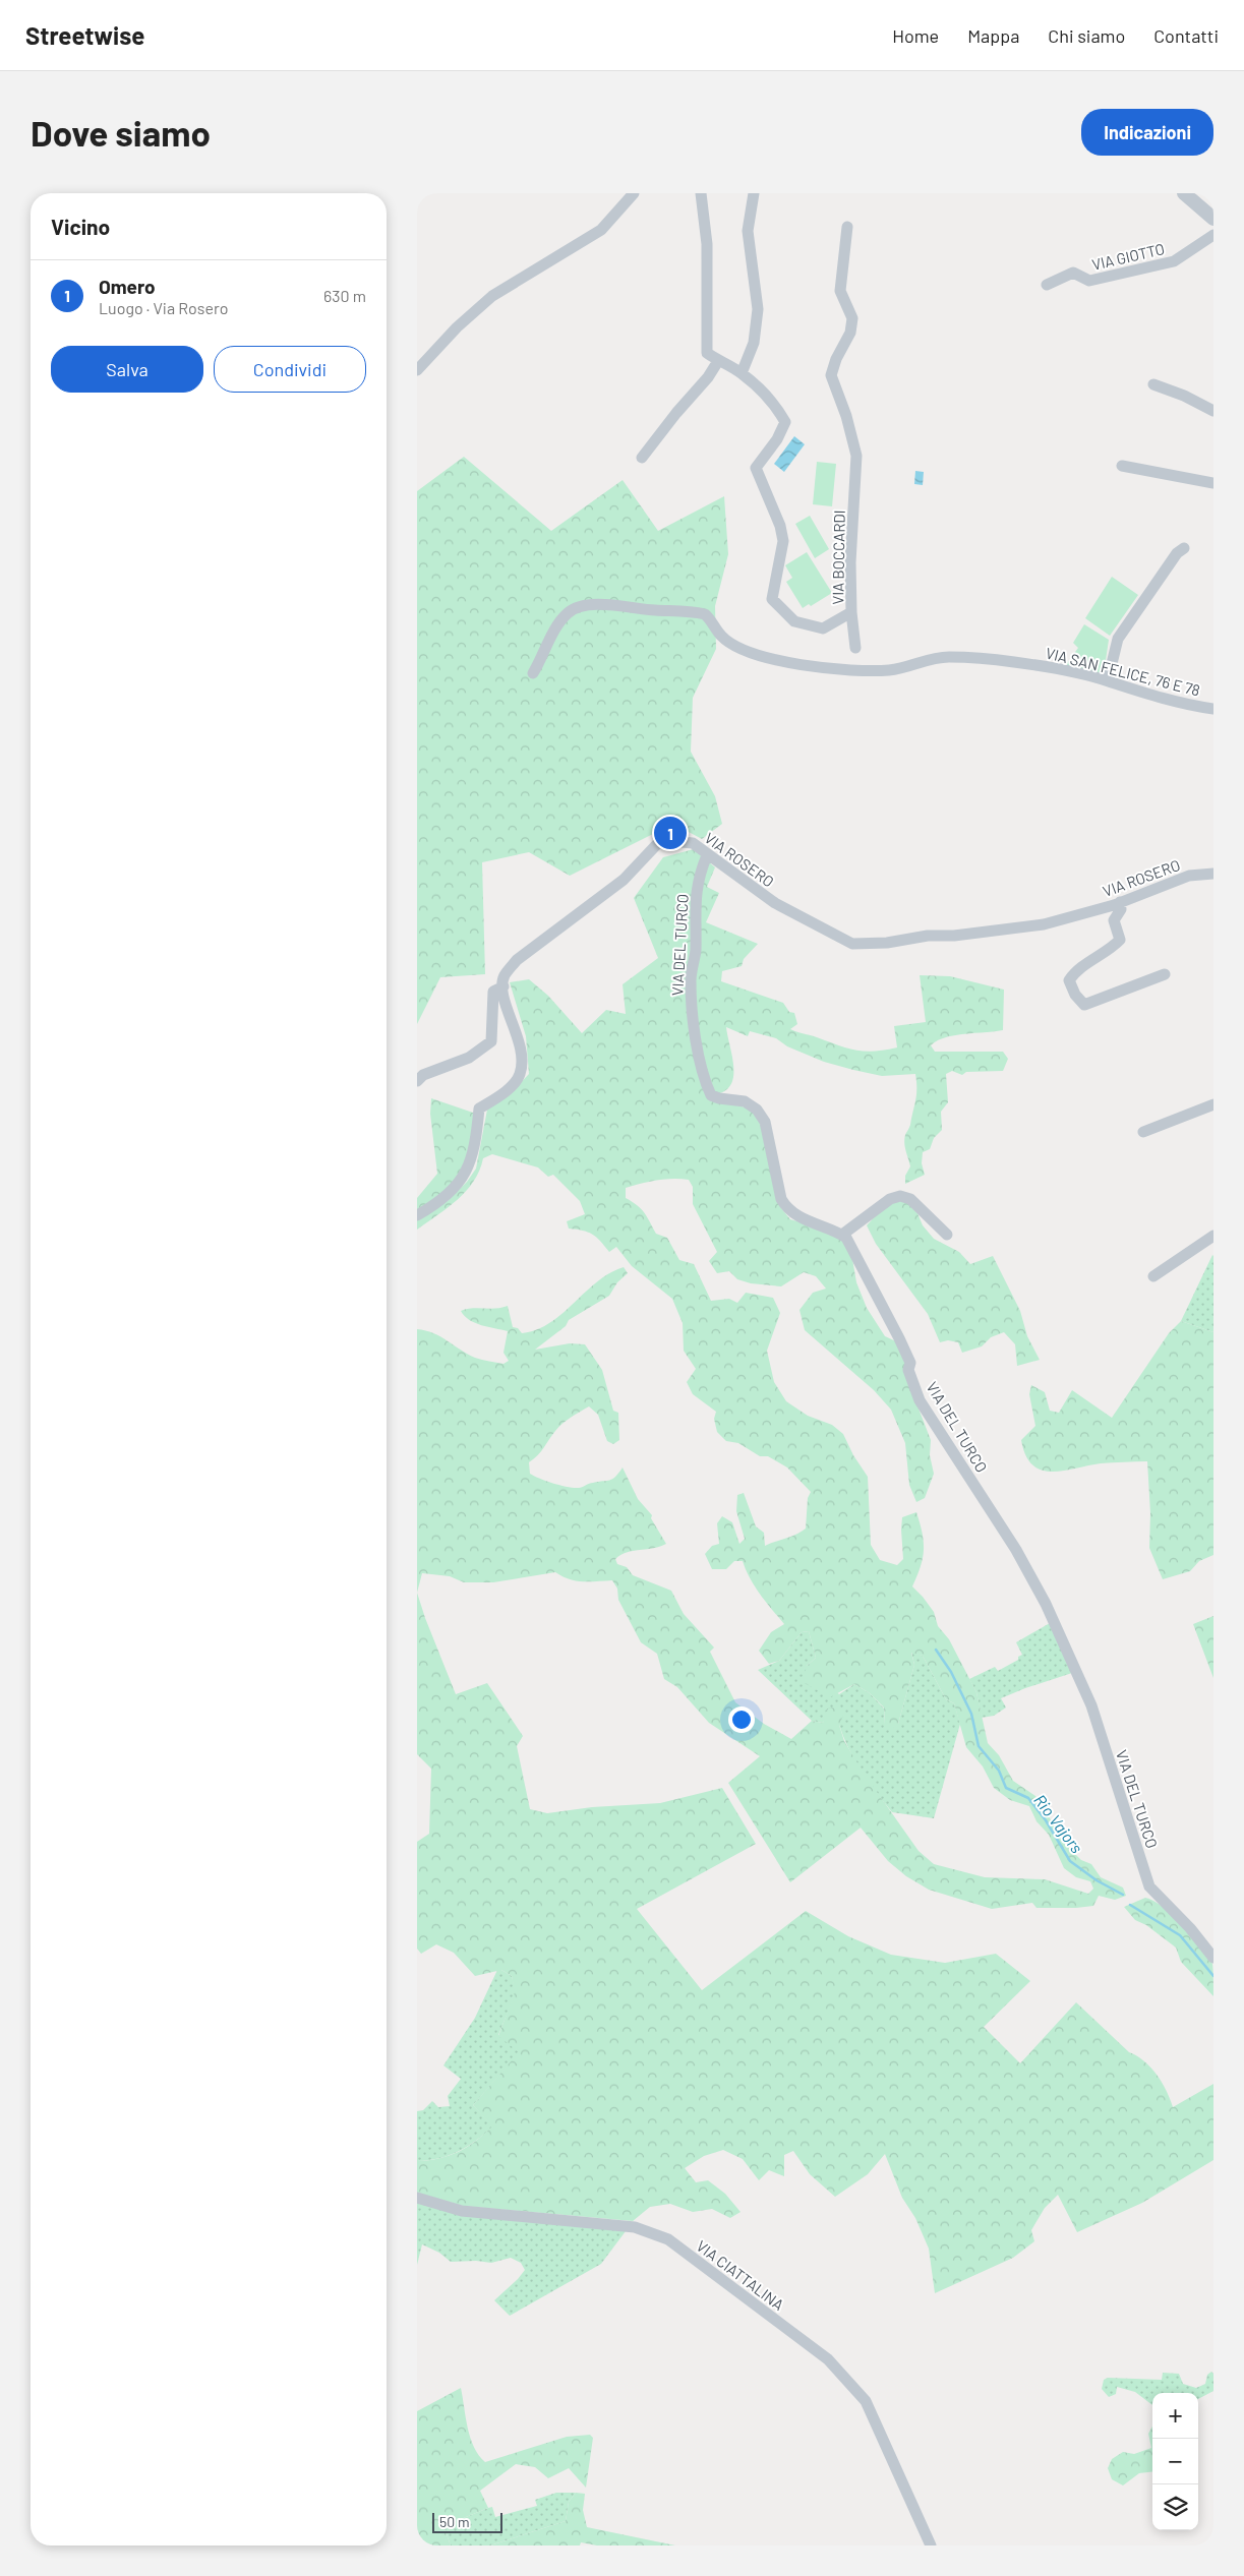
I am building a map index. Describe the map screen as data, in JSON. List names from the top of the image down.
{
  "streets": {
    "street": [
      "VIA GIOTTO",
      "VIA BOCCARDI",
      "VIA SAN FELICE, 76 E 78",
      "VIA ROSERO",
      "VIA DEL TURCO",
      "VIA CIATTALINA"
    ]
  },
  "crossings": [
    ["VIA ROSERO", "VIA DEL TURCO"]
  ],
  "water": ["Rio Vajors"],
  "scale_bar": "50 m",
  "page": {
    "header": "Streetwise",
    "nav": [
      "Home",
      "Mappa",
      "Chi siamo",
      "Contatti"
    ],
    "buttons": [
      "Indicazioni",
      ["Salva", "Condividi"]
    ],
    "title": "Dove siamo",
    "heading": "Vicino",
    "list": [
      {
        "mark": "1",
        "name": "Omero",
        "note": "Luogo · Via Rosero",
        "value": "630 m"
      }
    ],
    "pins": "1",
    "map_buttons": ["+", "−"],
    "scale": "50 m"
  }
}
